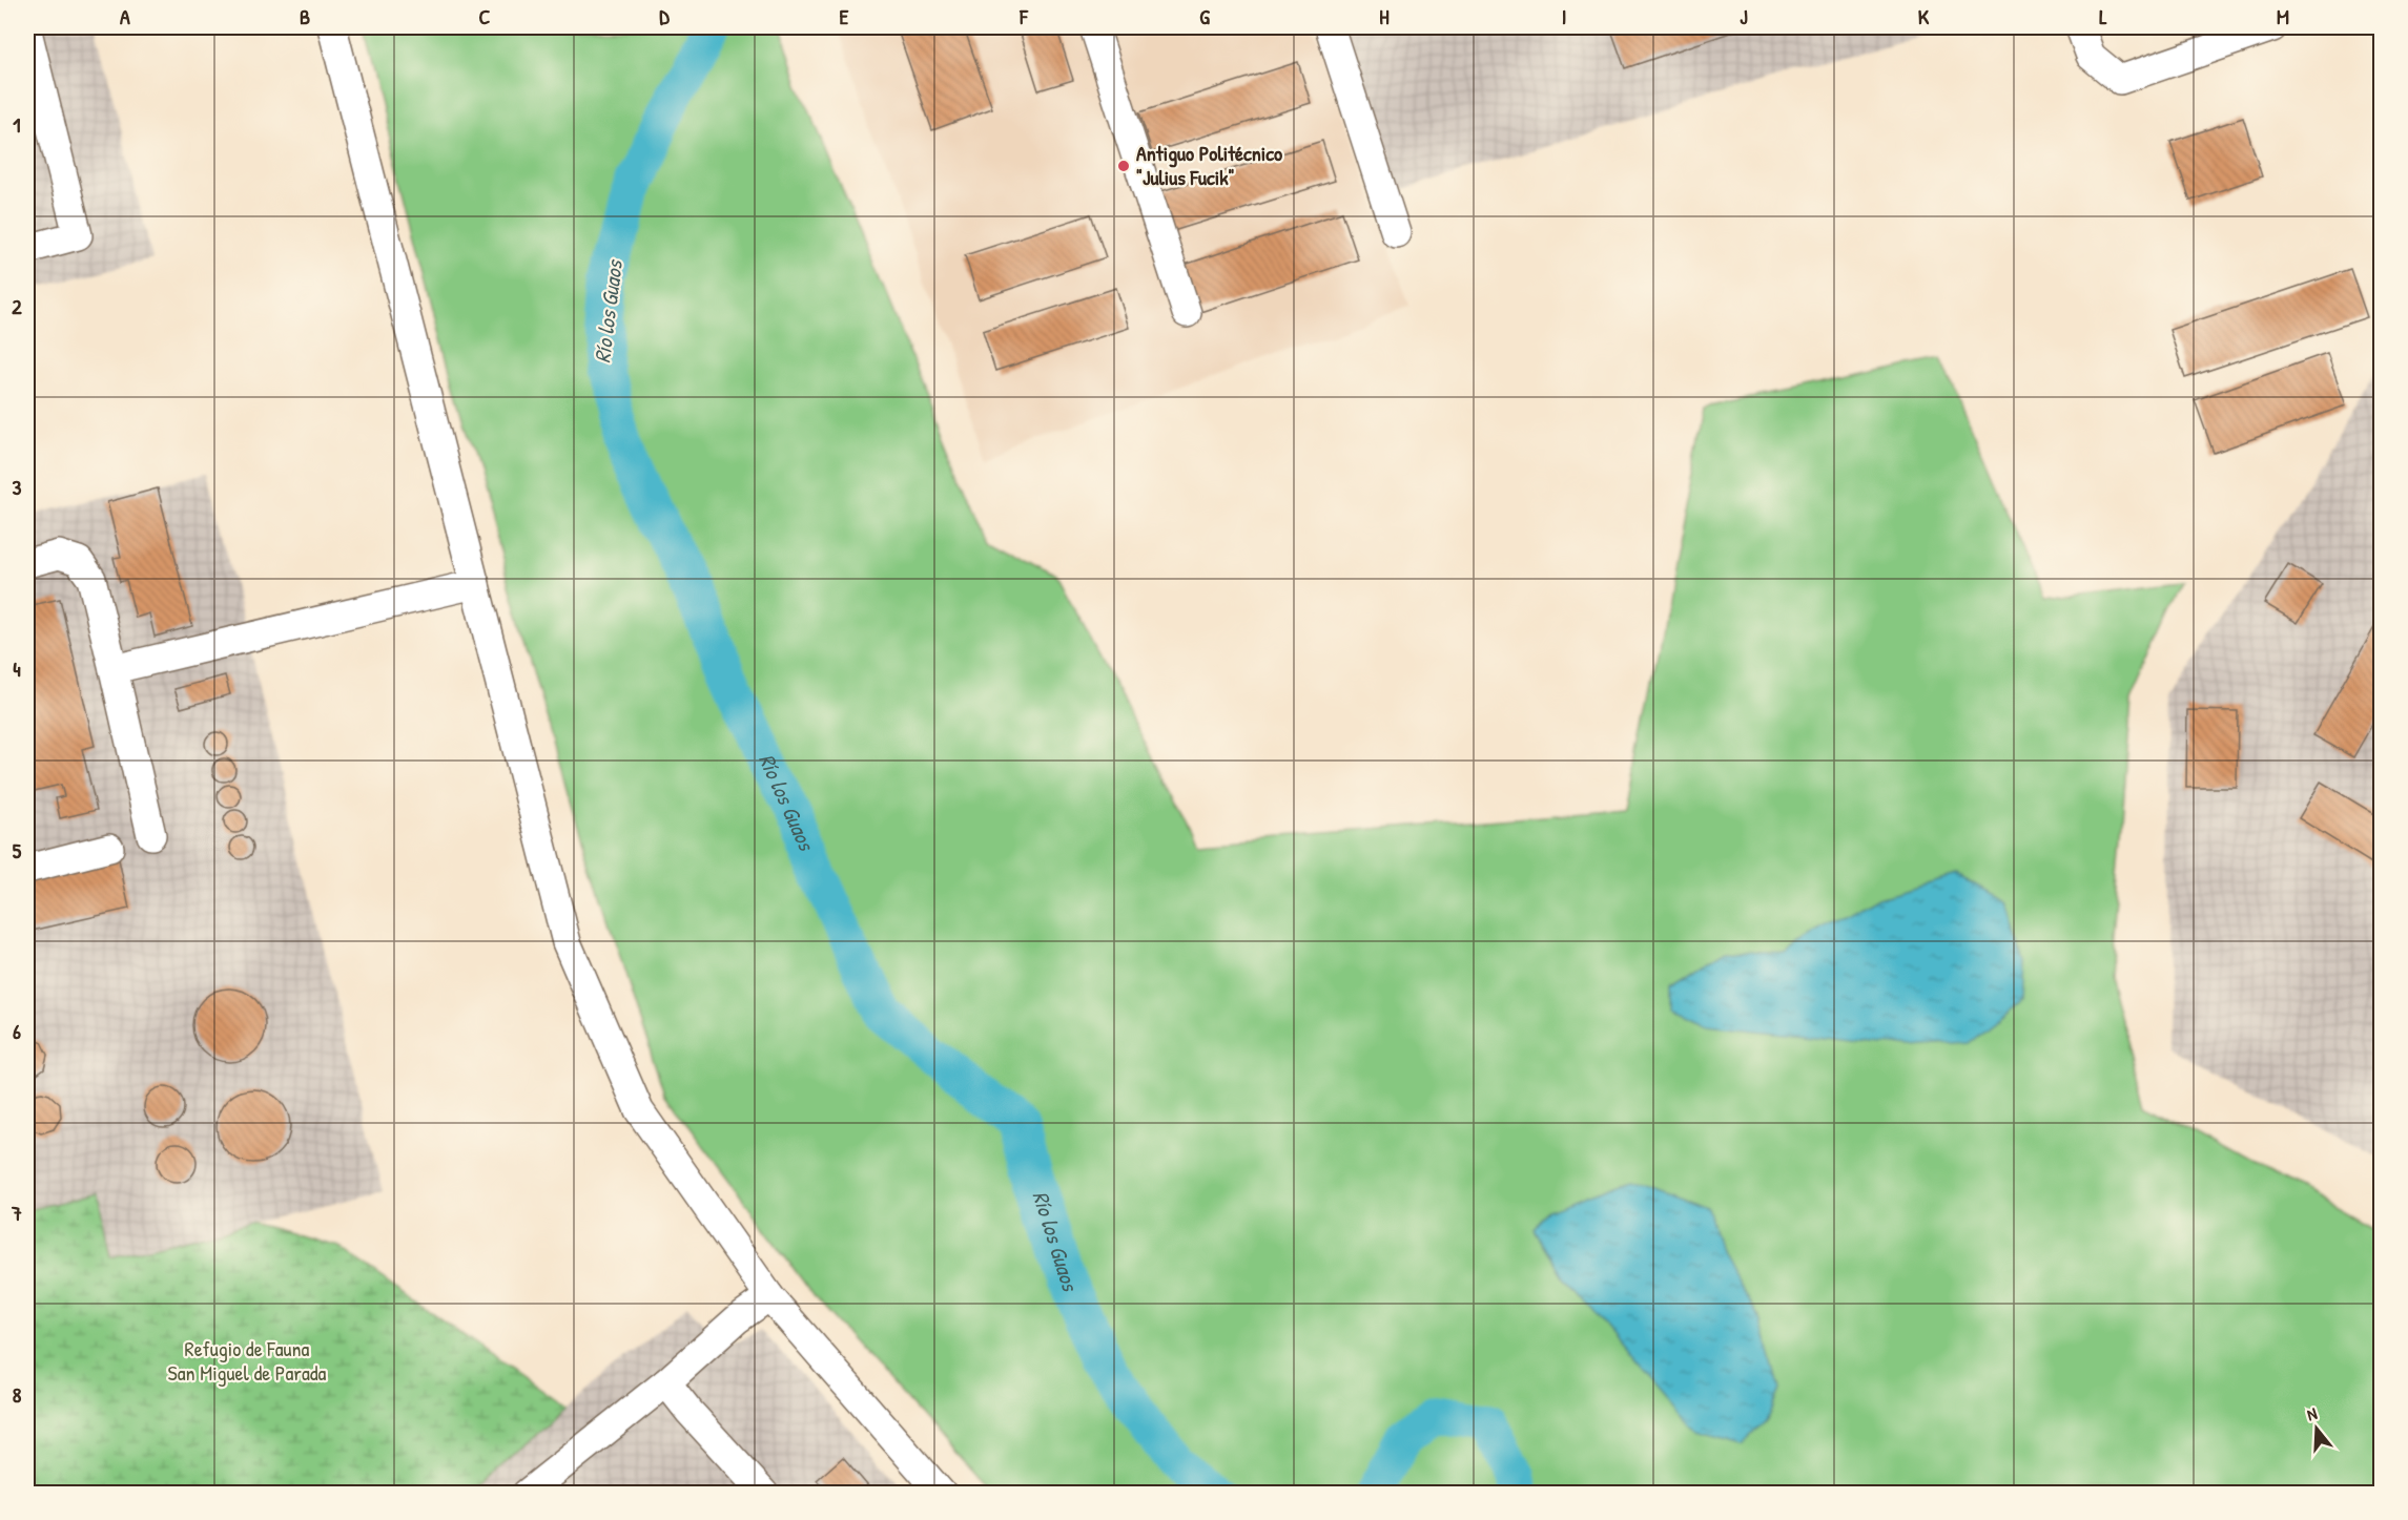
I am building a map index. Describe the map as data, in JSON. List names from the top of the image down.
{
  "water": ["Río los Guaos"],
  "parks": ["Refugio de Fauna San Miguel de Parada"],
  "places": ["Antiguo Politécnico \"Julius Fucik\""],
  "north": "top",
  "grid": {
    "columns": [
      "A",
      "B",
      "C",
      "D",
      "E",
      "F",
      "G",
      "H",
      "I",
      "J",
      "K",
      "L",
      "M"
    ],
    "rows": [
      "1",
      "2",
      "3",
      "4",
      "5",
      "6",
      "7",
      "8"
    ]
  }
}
